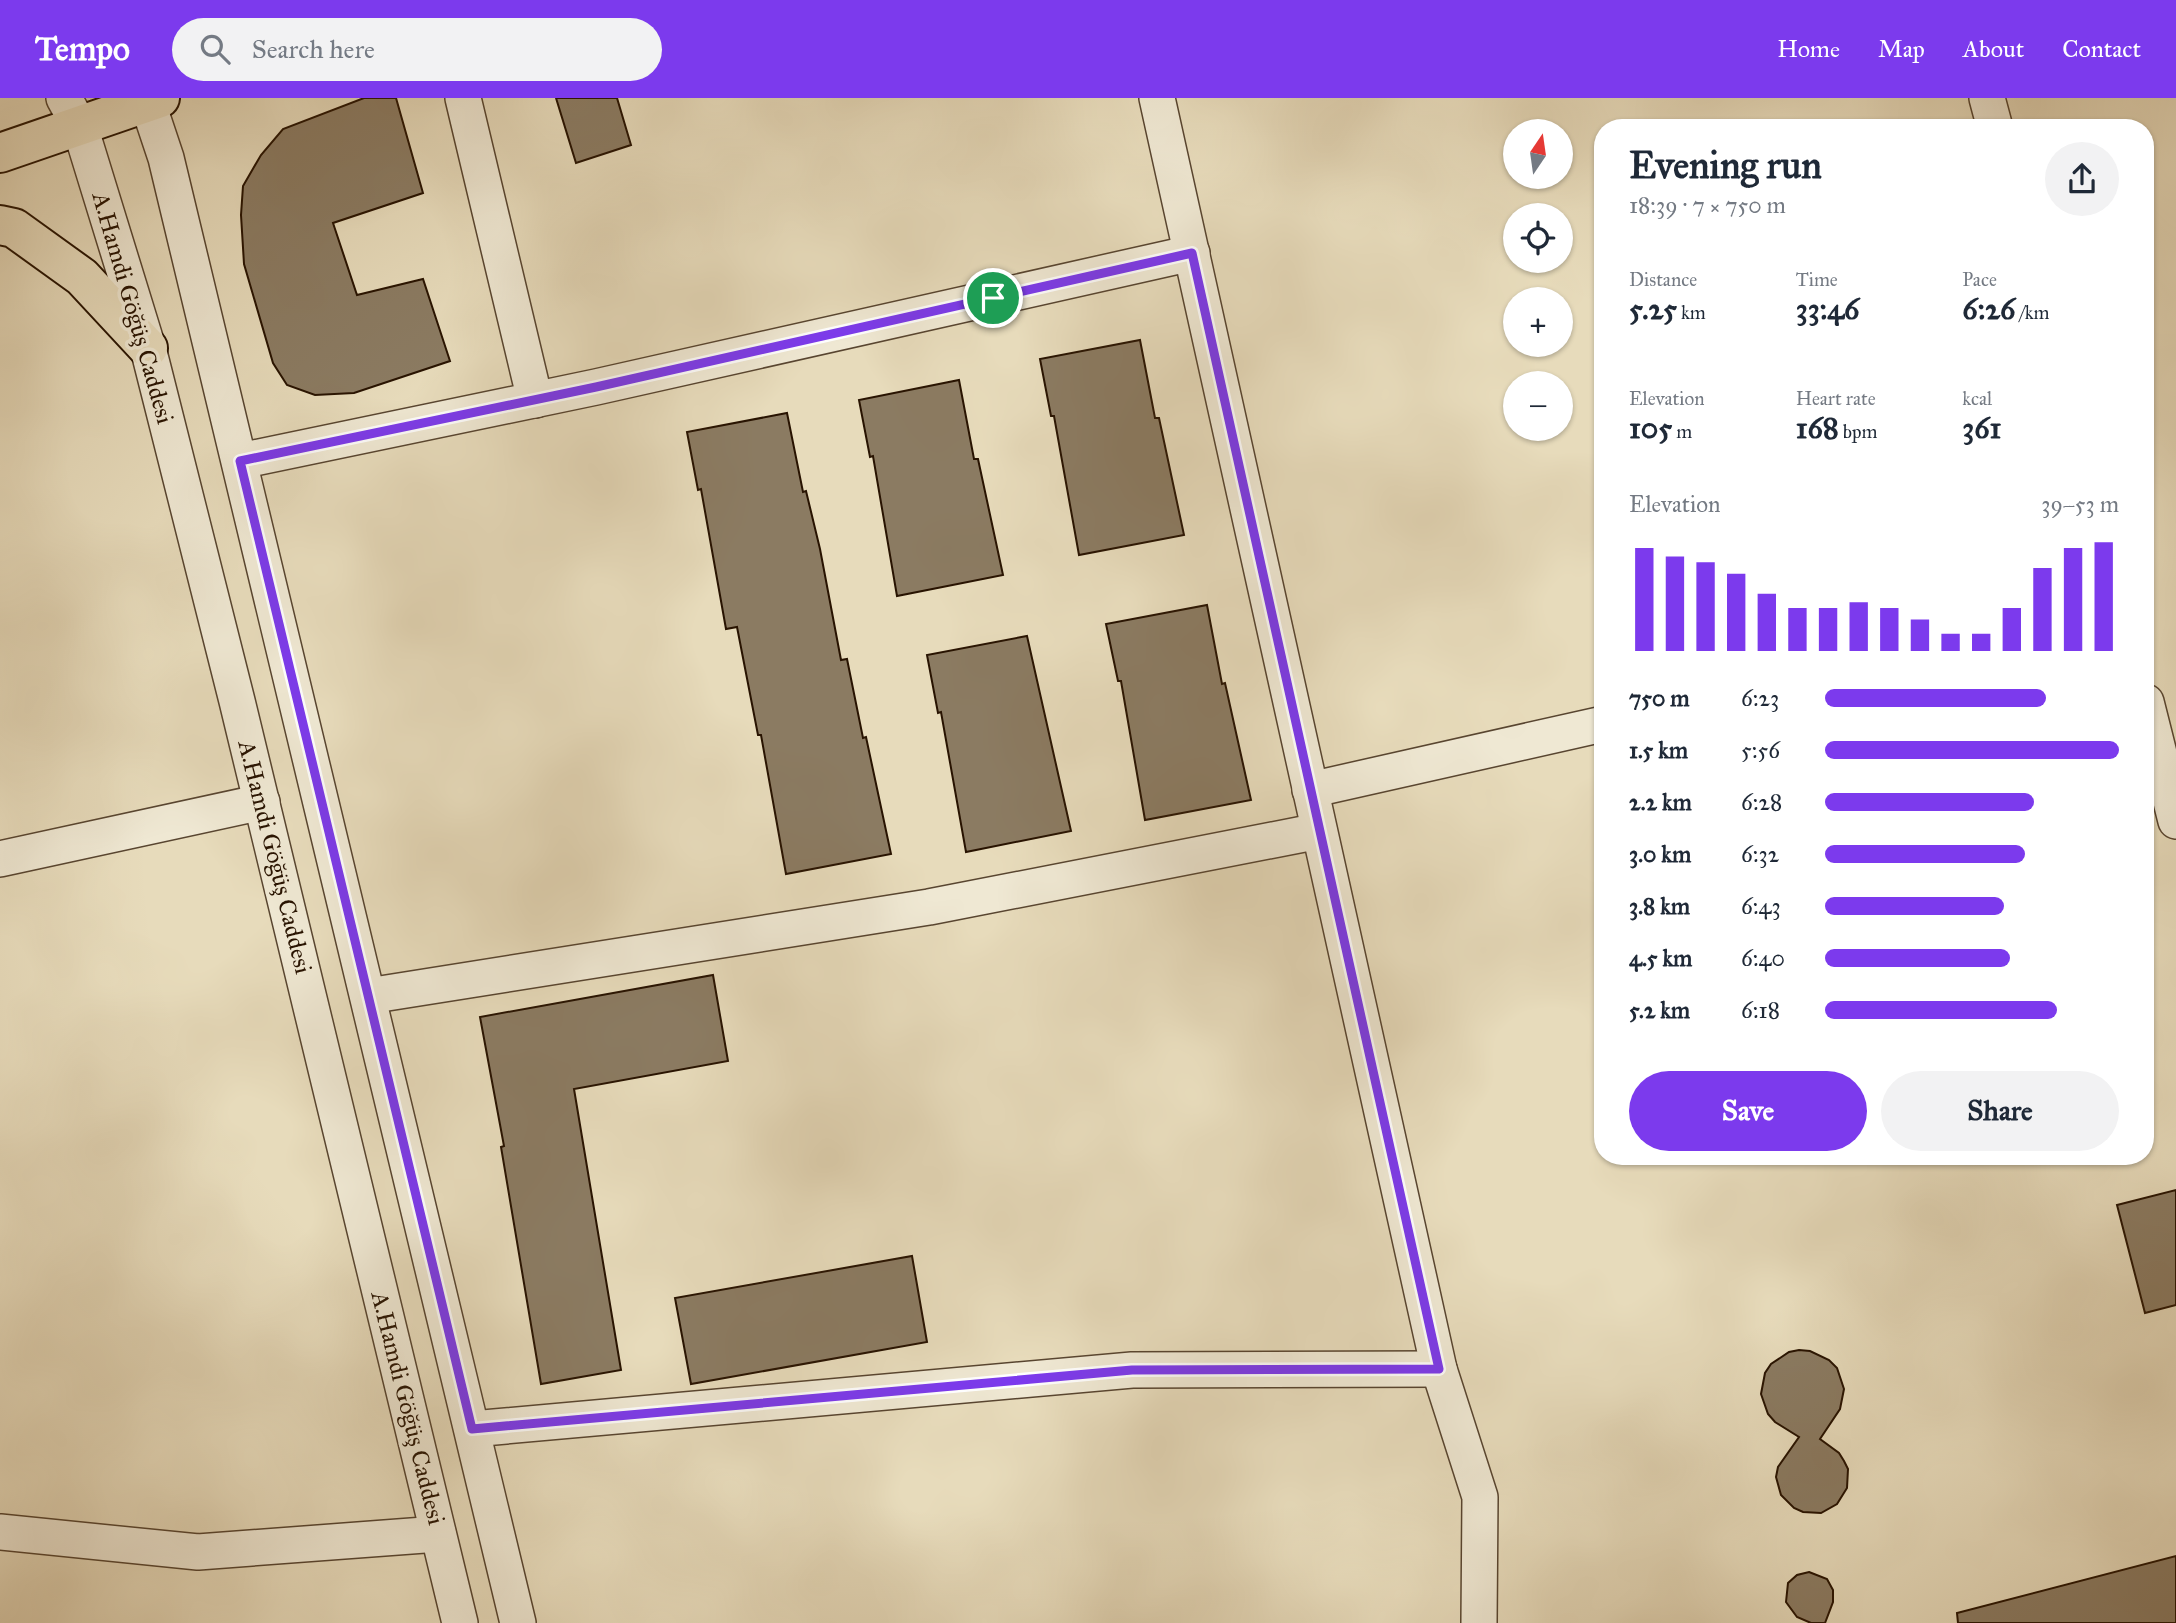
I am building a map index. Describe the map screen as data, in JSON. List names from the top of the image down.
{
  "streets": {
    "street": ["A.Hamdi Göğüş Caddesi"]
  },
  "north": "top",
  "page": {
    "header": "Tempo",
    "search": "Search here",
    "nav": [
      "Home",
      "Map",
      "About",
      "Contact"
    ],
    "map_buttons": ["+", "−"],
    "heading": ["Evening run", "18:39 · 7 × 750 m"],
    "stats": [
      ["Distance", "5.25 km"],
      ["Time", "33:46"],
      ["Pace", "6:26 /km"],
      ["Elevation", "105 m"],
      ["Heart rate", "168 bpm"],
      ["kcal", "361"]
    ],
    "chart": ["Elevation", "39–53 m"],
    "list": [
      {
        "name": "750 m",
        "note": "6:23"
      },
      {
        "name": "1.5 km",
        "note": "5:56"
      },
      {
        "name": "2.2 km",
        "note": "6:28"
      },
      {
        "name": "3.0 km",
        "note": "6:32"
      },
      {
        "name": "3.8 km",
        "note": "6:43"
      },
      {
        "name": "4.5 km",
        "note": "6:40"
      },
      {
        "name": "5.2 km",
        "note": "6:18"
      }
    ],
    "buttons": ["Save", "Share"]
  }
}
